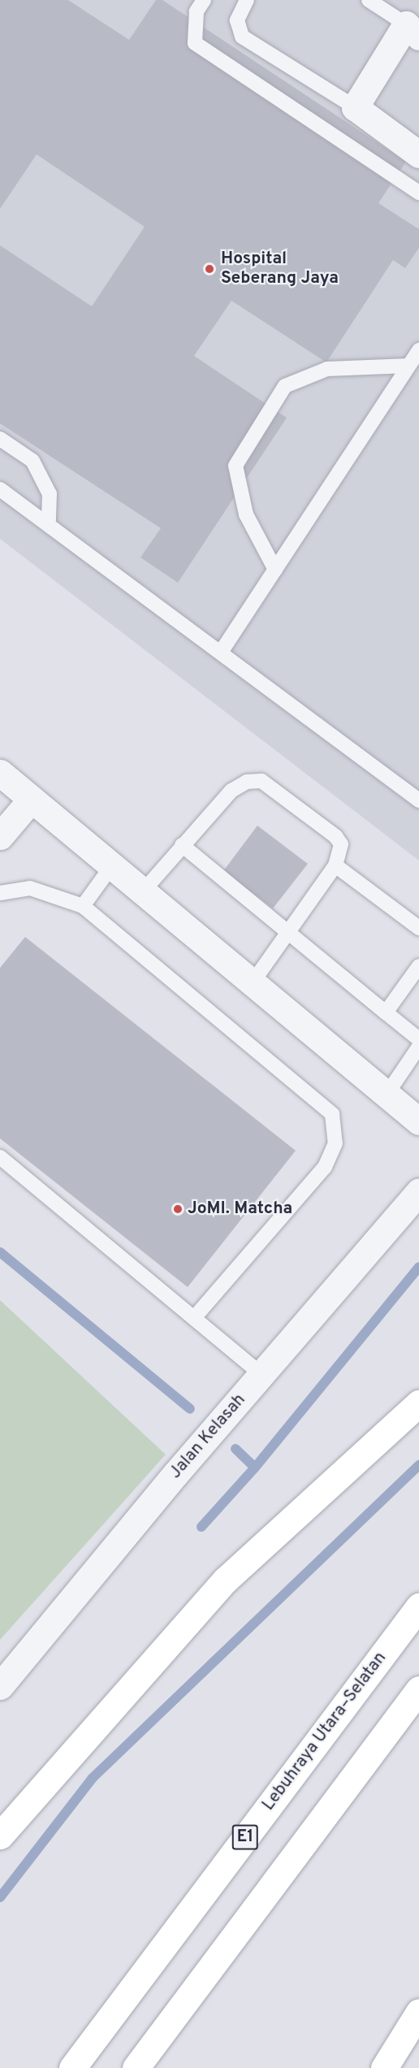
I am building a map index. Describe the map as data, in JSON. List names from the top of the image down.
{
  "streets": {
    "highway": ["Lebuhraya Utara–Selatan", "E1"],
    "street": ["Jalan Kelasah"]
  },
  "places": ["Hospital Seberang Jaya", "JoMI. Matcha"]
}
